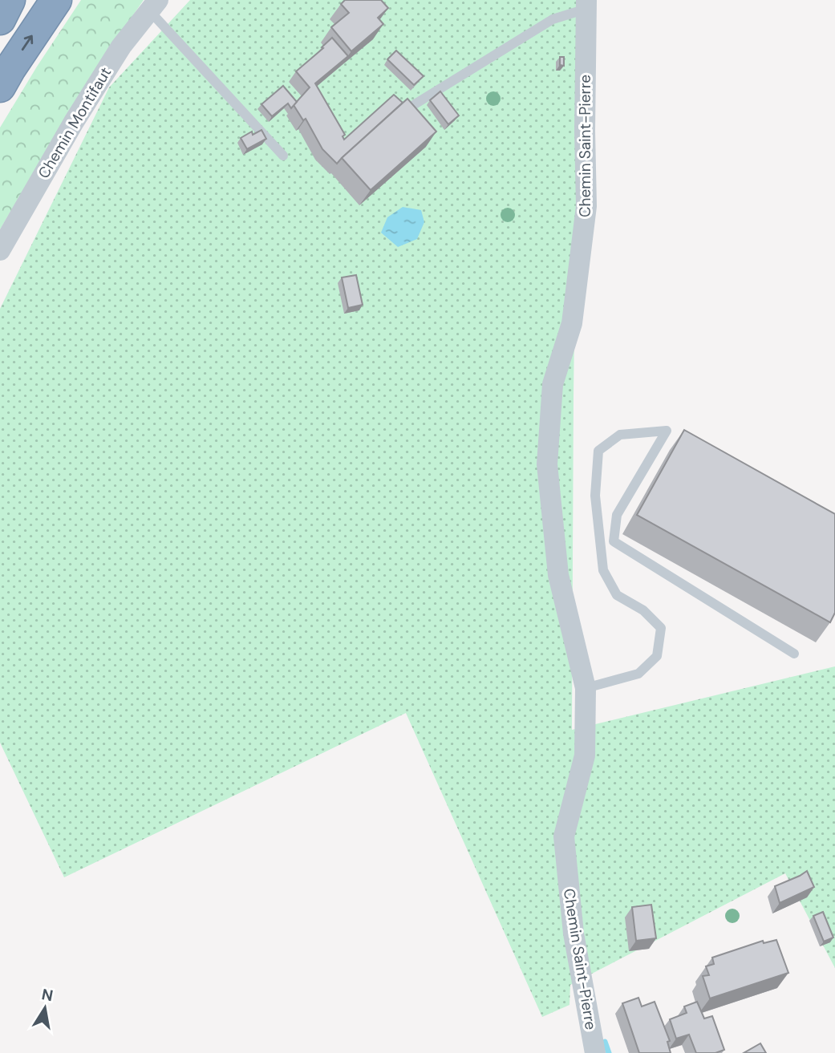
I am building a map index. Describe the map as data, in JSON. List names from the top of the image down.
{
  "streets": {
    "street": ["Chemin Montifaut", "Chemin Saint-Pierre"]
  },
  "north": "top"
}
